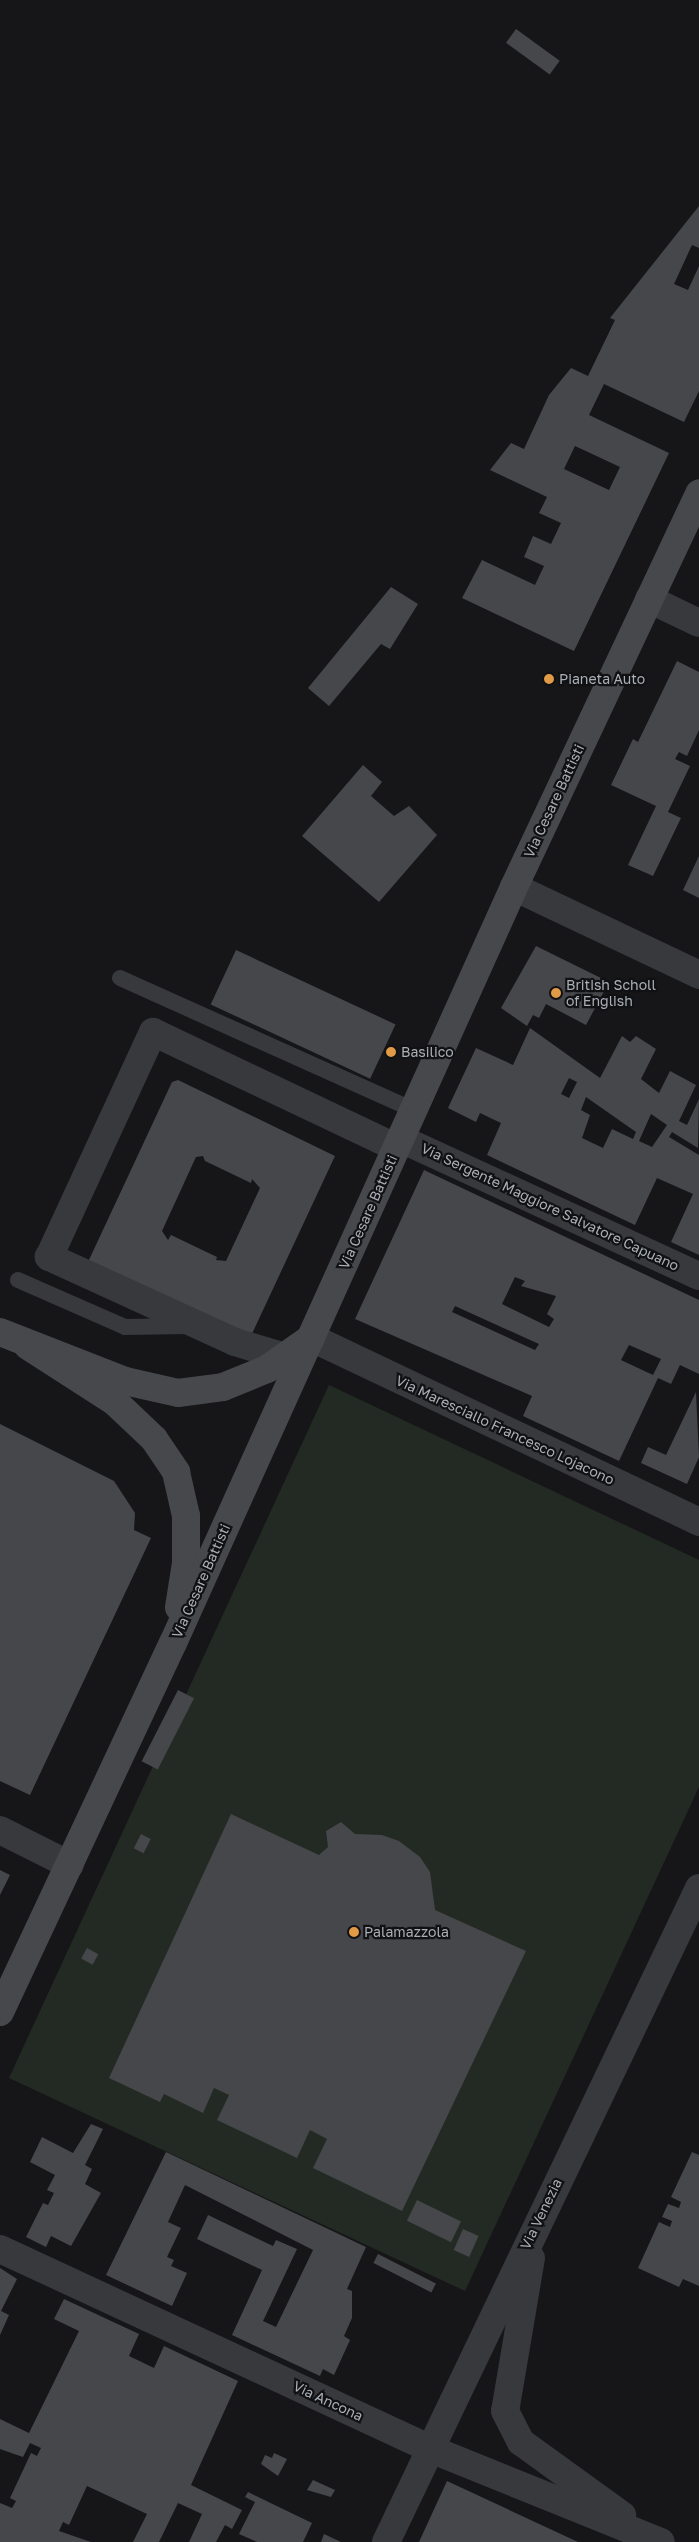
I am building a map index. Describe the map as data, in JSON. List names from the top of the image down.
{
  "streets": {
    "main road": ["Via Cesare Battisti"],
    "street": [
      "Via Sergente Maggiore Salvatore Capuano",
      "Via Maresciallo Francesco Lojacono",
      "Via Venezia",
      "Via Ancona"
    ]
  },
  "crossings": [
    ["Via Cesare Battisti", "Via Sergente Maggiore Salvatore Capuano"],
    ["Via Cesare Battisti", "Via Maresciallo Francesco Lojacono"],
    ["Via Venezia", "Via Ancona"]
  ],
  "places": [
    "Pianeta Auto",
    "British Scholl of English",
    "Basilico",
    "Palamazzola"
  ]
}
